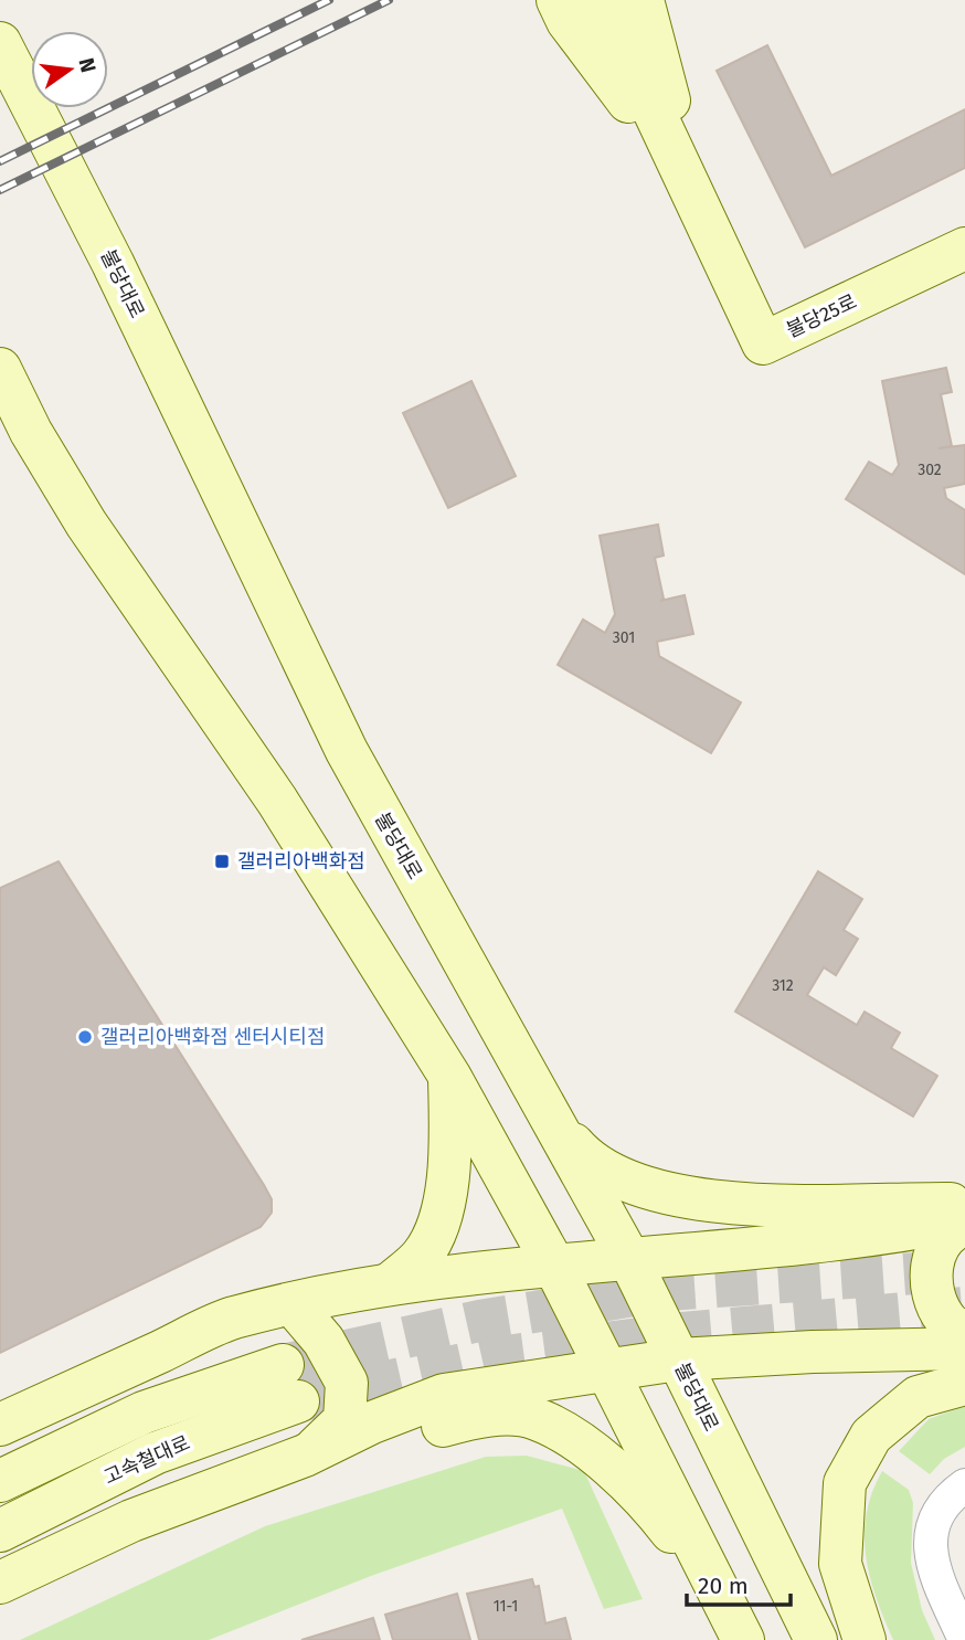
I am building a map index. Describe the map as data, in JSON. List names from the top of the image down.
{
  "streets": {
    "main road": ["불당대로", "불당25로", "고속철대로"]
  },
  "places": {
    "transit": ["갤러리아백화점"],
    "other": ["갤러리아백화점 센터시티점"]
  },
  "house_numbers": [
    "302",
    "301",
    "312",
    "11-1"
  ],
  "scale_bar": "20 m",
  "north": "right"
}
